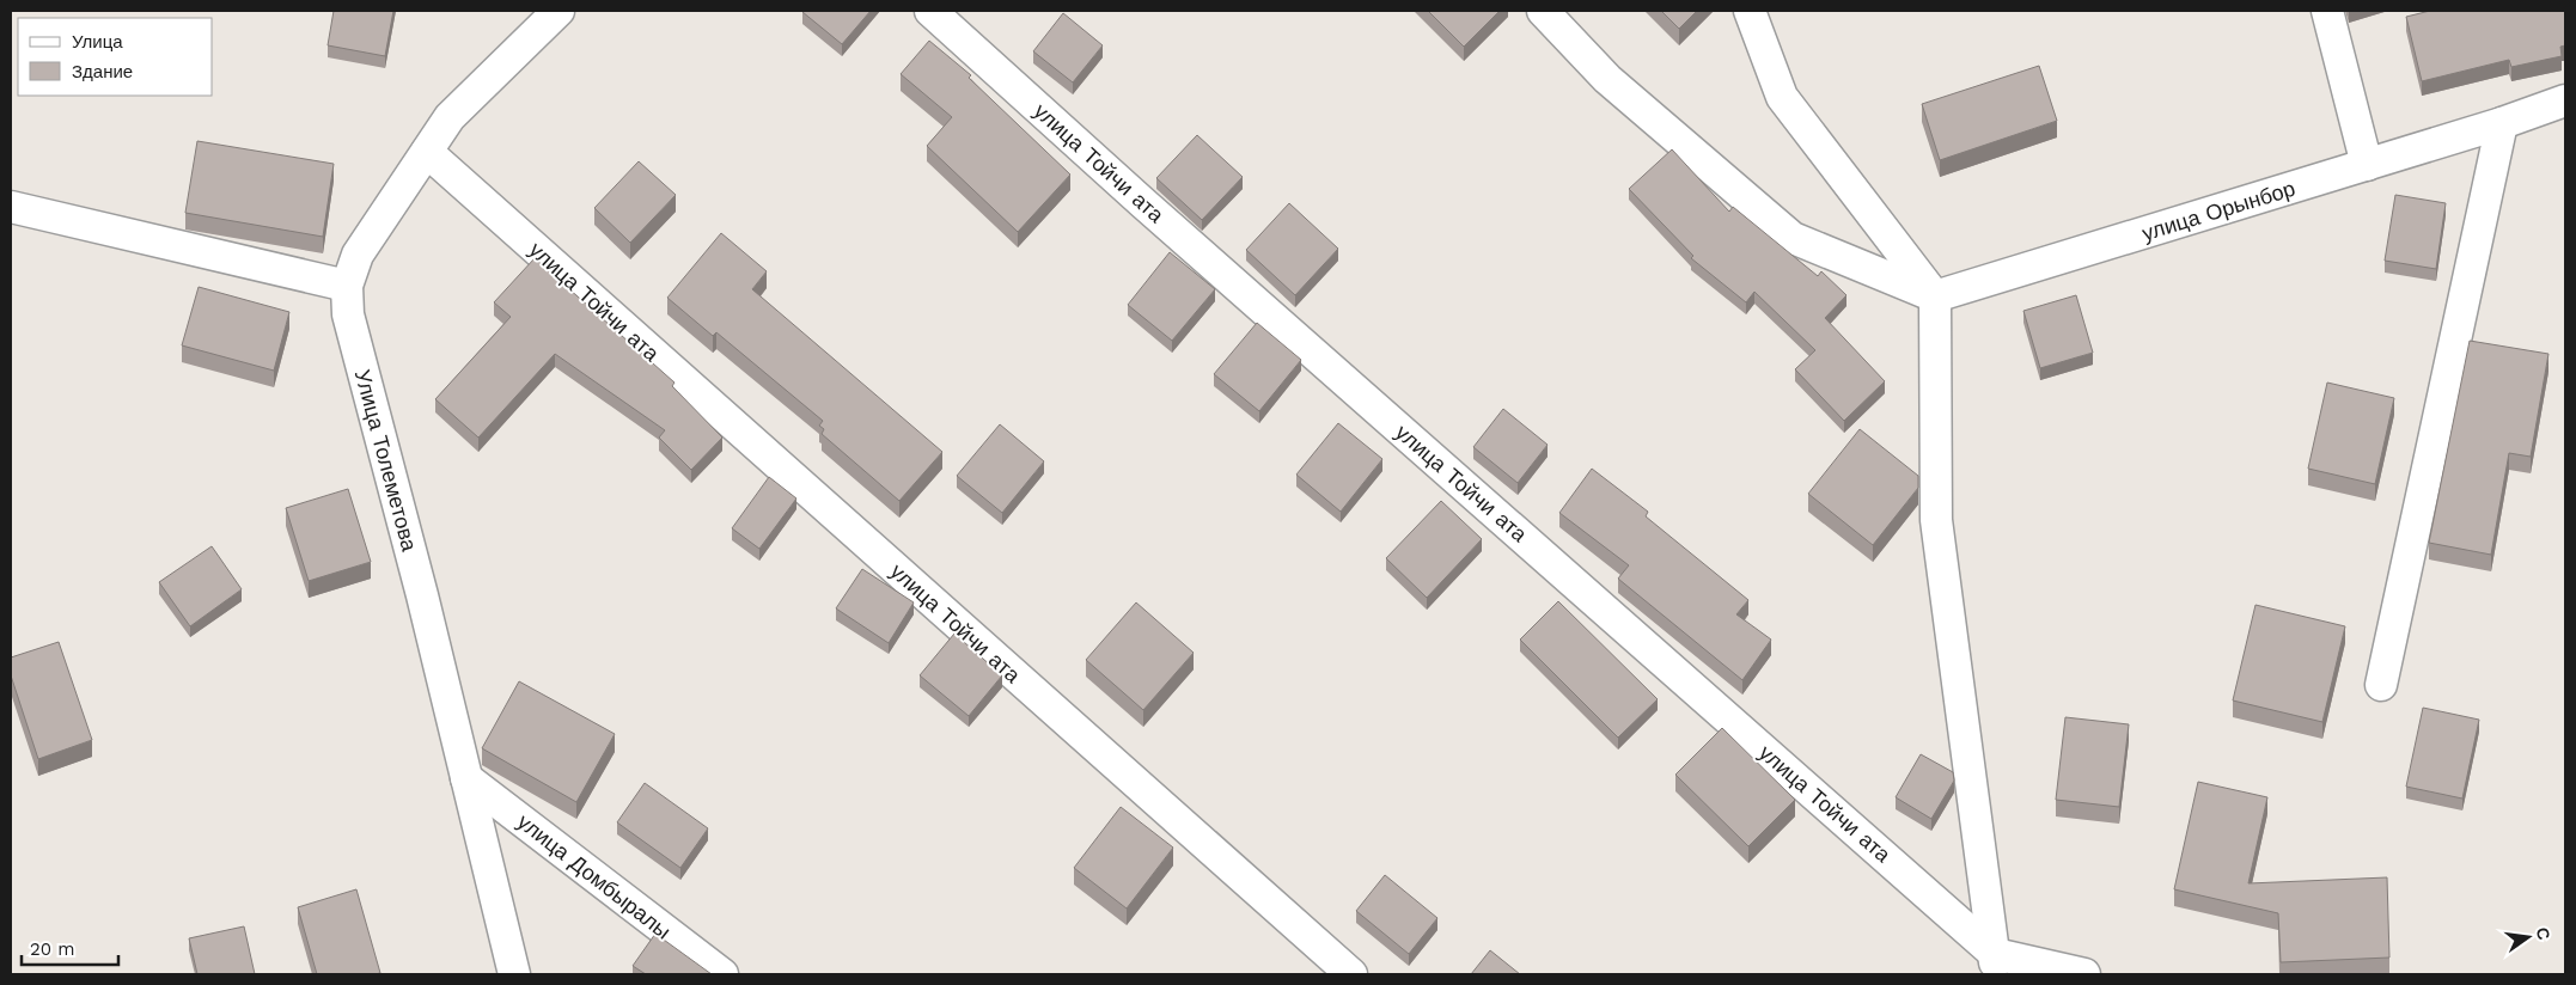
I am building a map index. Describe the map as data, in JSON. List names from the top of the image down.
{
  "streets": {
    "street": [
      "улица Тойчи ата",
      "улица Орынбор",
      "Улица Толеметова",
      "улица Домбыралы"
    ]
  },
  "crossings": [
    ["улица Тойчи ата", "Улица Толеметова"],
    ["Улица Толеметова", "улица Домбыралы"]
  ],
  "legend": ["Улица", "Здание"],
  "scale_bar": "20 m",
  "north": "right"
}
